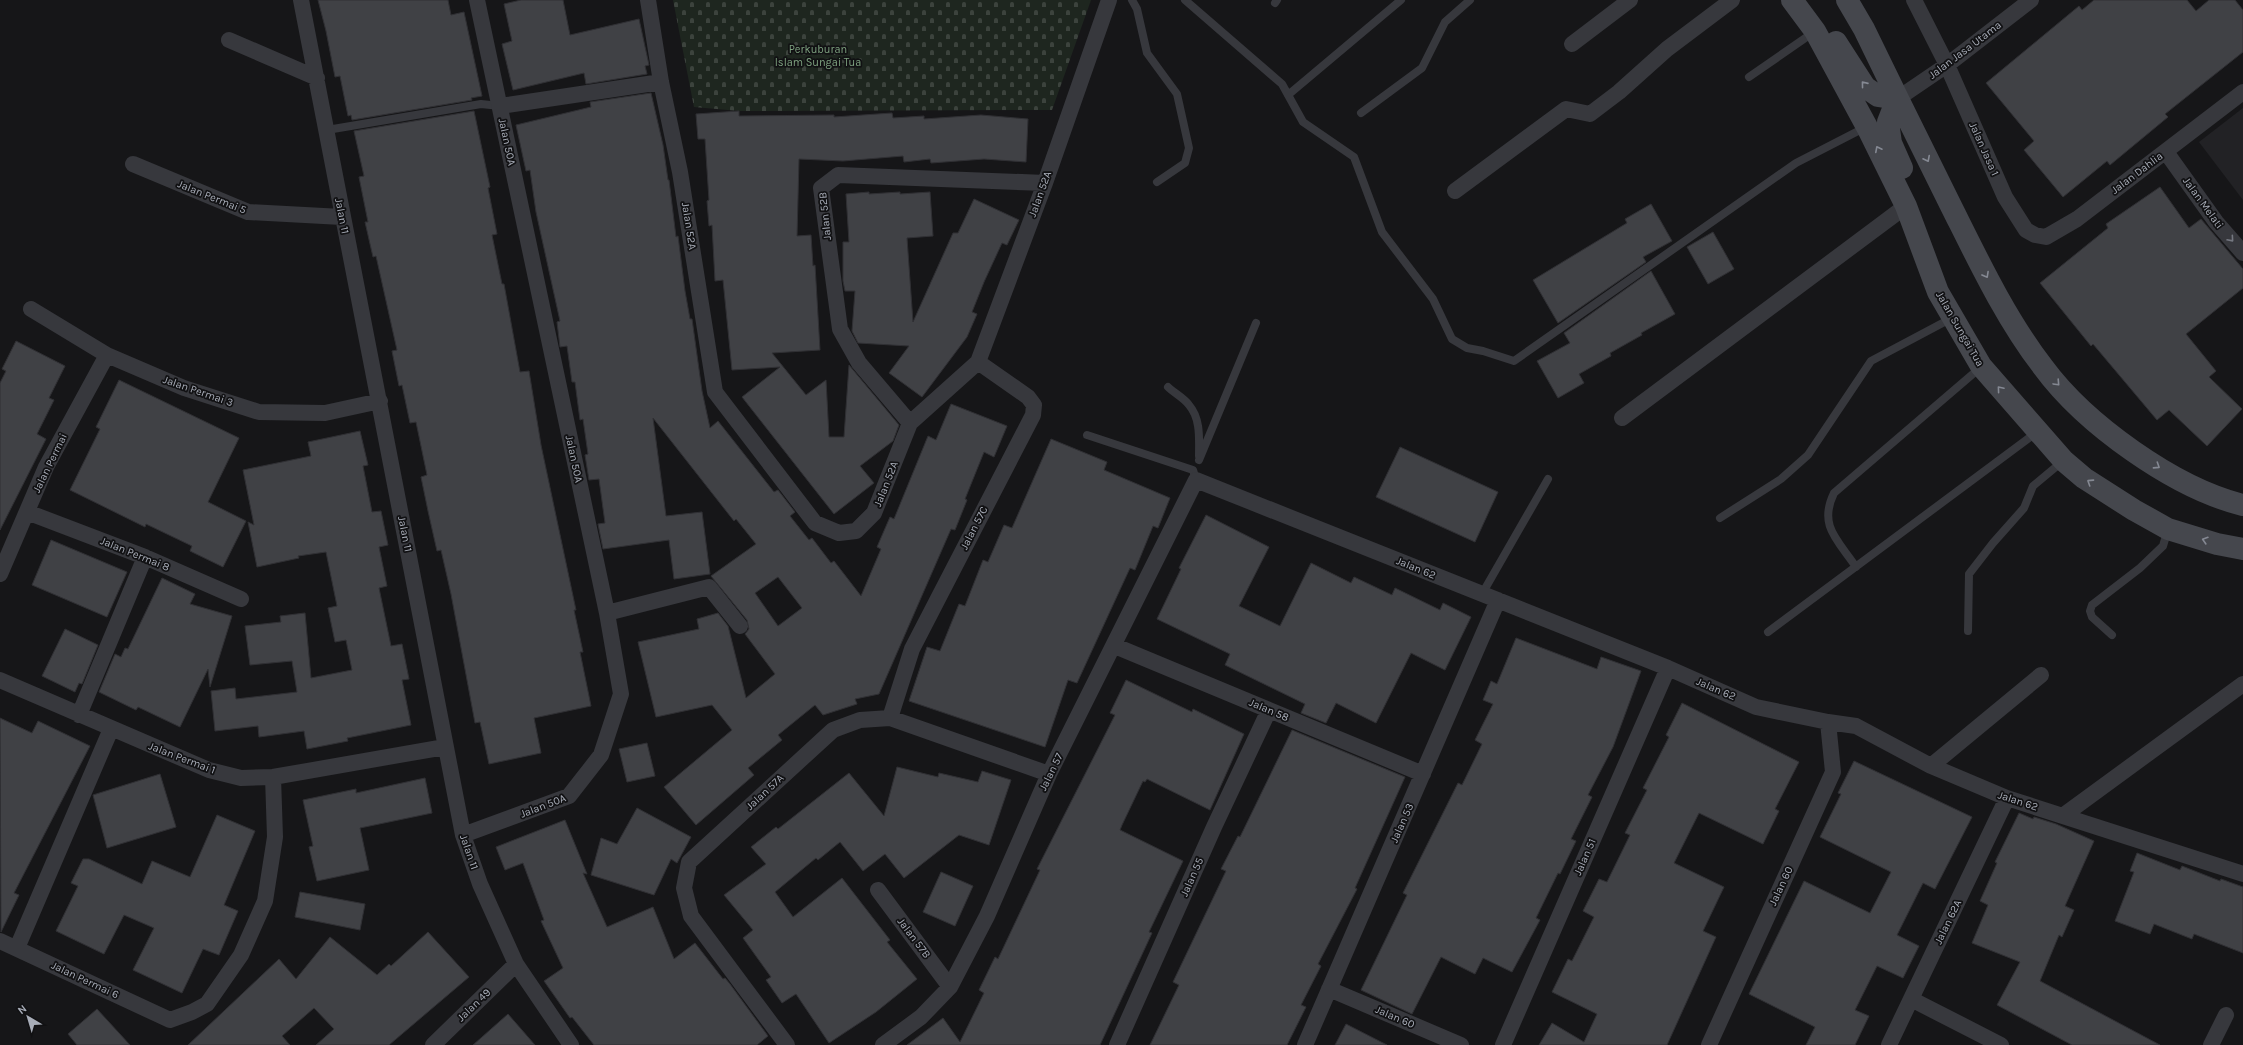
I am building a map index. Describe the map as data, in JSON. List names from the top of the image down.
{
  "streets": {
    "main road": ["Jalan Sungai Tua"],
    "street": [
      "Jalan Jasa Utama",
      "Jalan 50A",
      "Jalan Jasa 1",
      "Jalan Dahlia",
      "Jalan 52A",
      "Jalan Permai 5",
      "Jalan Melati",
      "Jalan 11",
      "Jalan 52B",
      "Jalan Permai 3",
      "Jalan Permai",
      "Jalan 57C",
      "Jalan Permai 8",
      "Jalan 62",
      "Jalan 58",
      "Jalan Permai 1",
      "Jalan 57",
      "Jalan 57A",
      "Jalan 53",
      "Jalan 51",
      "Jalan 55",
      "Jalan 60",
      "Jalan 62A",
      "Jalan 57B",
      "Jalan Permai 6",
      "Jalan 49"
    ]
  },
  "crossings": [
    ["Jalan Jasa Utama", "Jalan Jasa 1"],
    ["Jalan 50A", "Jalan 11"],
    ["Jalan Jasa 1", "Jalan Dahlia"],
    ["Jalan Dahlia", "Jalan Melati"],
    ["Jalan 52A", "Jalan 52B"],
    ["Jalan 52A", "Jalan 57C"],
    ["Jalan Permai 5", "Jalan 11"],
    ["Jalan 11", "Jalan Permai 3"],
    ["Jalan 11", "Jalan Permai 1"],
    ["Jalan 11", "Jalan 49"],
    ["Jalan Permai 3", "Jalan Permai"],
    ["Jalan Permai", "Jalan Permai 8"],
    ["Jalan 57C", "Jalan 57A"],
    ["Jalan 62", "Jalan 57"],
    ["Jalan 62", "Jalan 53"],
    ["Jalan 62", "Jalan 51"],
    ["Jalan 62", "Jalan 60"],
    ["Jalan 62", "Jalan 62A"],
    ["Jalan 58", "Jalan 57"],
    ["Jalan 58", "Jalan 53"],
    ["Jalan 58", "Jalan 55"],
    ["Jalan Permai 1", "Jalan Permai 6"],
    ["Jalan 57", "Jalan 57A"],
    ["Jalan 57", "Jalan 57B"],
    ["Jalan 53", "Jalan 60"]
  ],
  "one_way": ["Jalan Melati"],
  "parks": ["Perkuburan Islam Sungai Tua"],
  "north": "top left"
}
